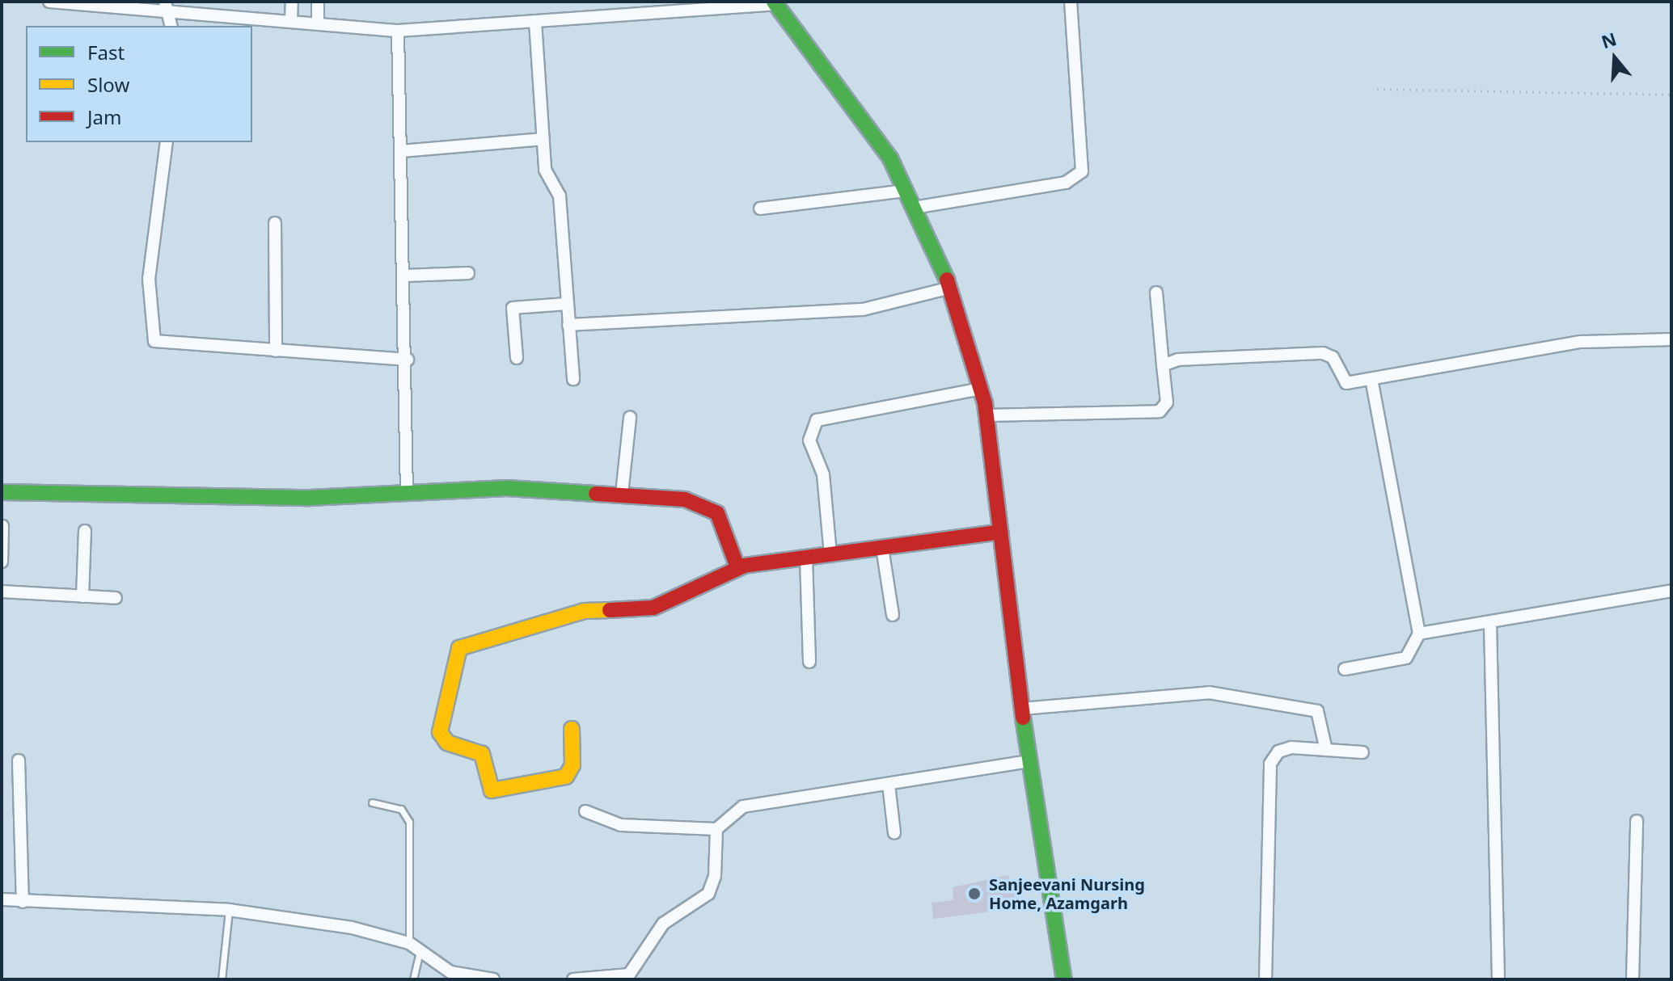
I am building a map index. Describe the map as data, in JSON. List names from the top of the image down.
{
  "places": ["Sanjeevani Nursing Home, Azamgarh"],
  "legend": ["Fast", "Slow", "Jam"],
  "north": "top"
}
